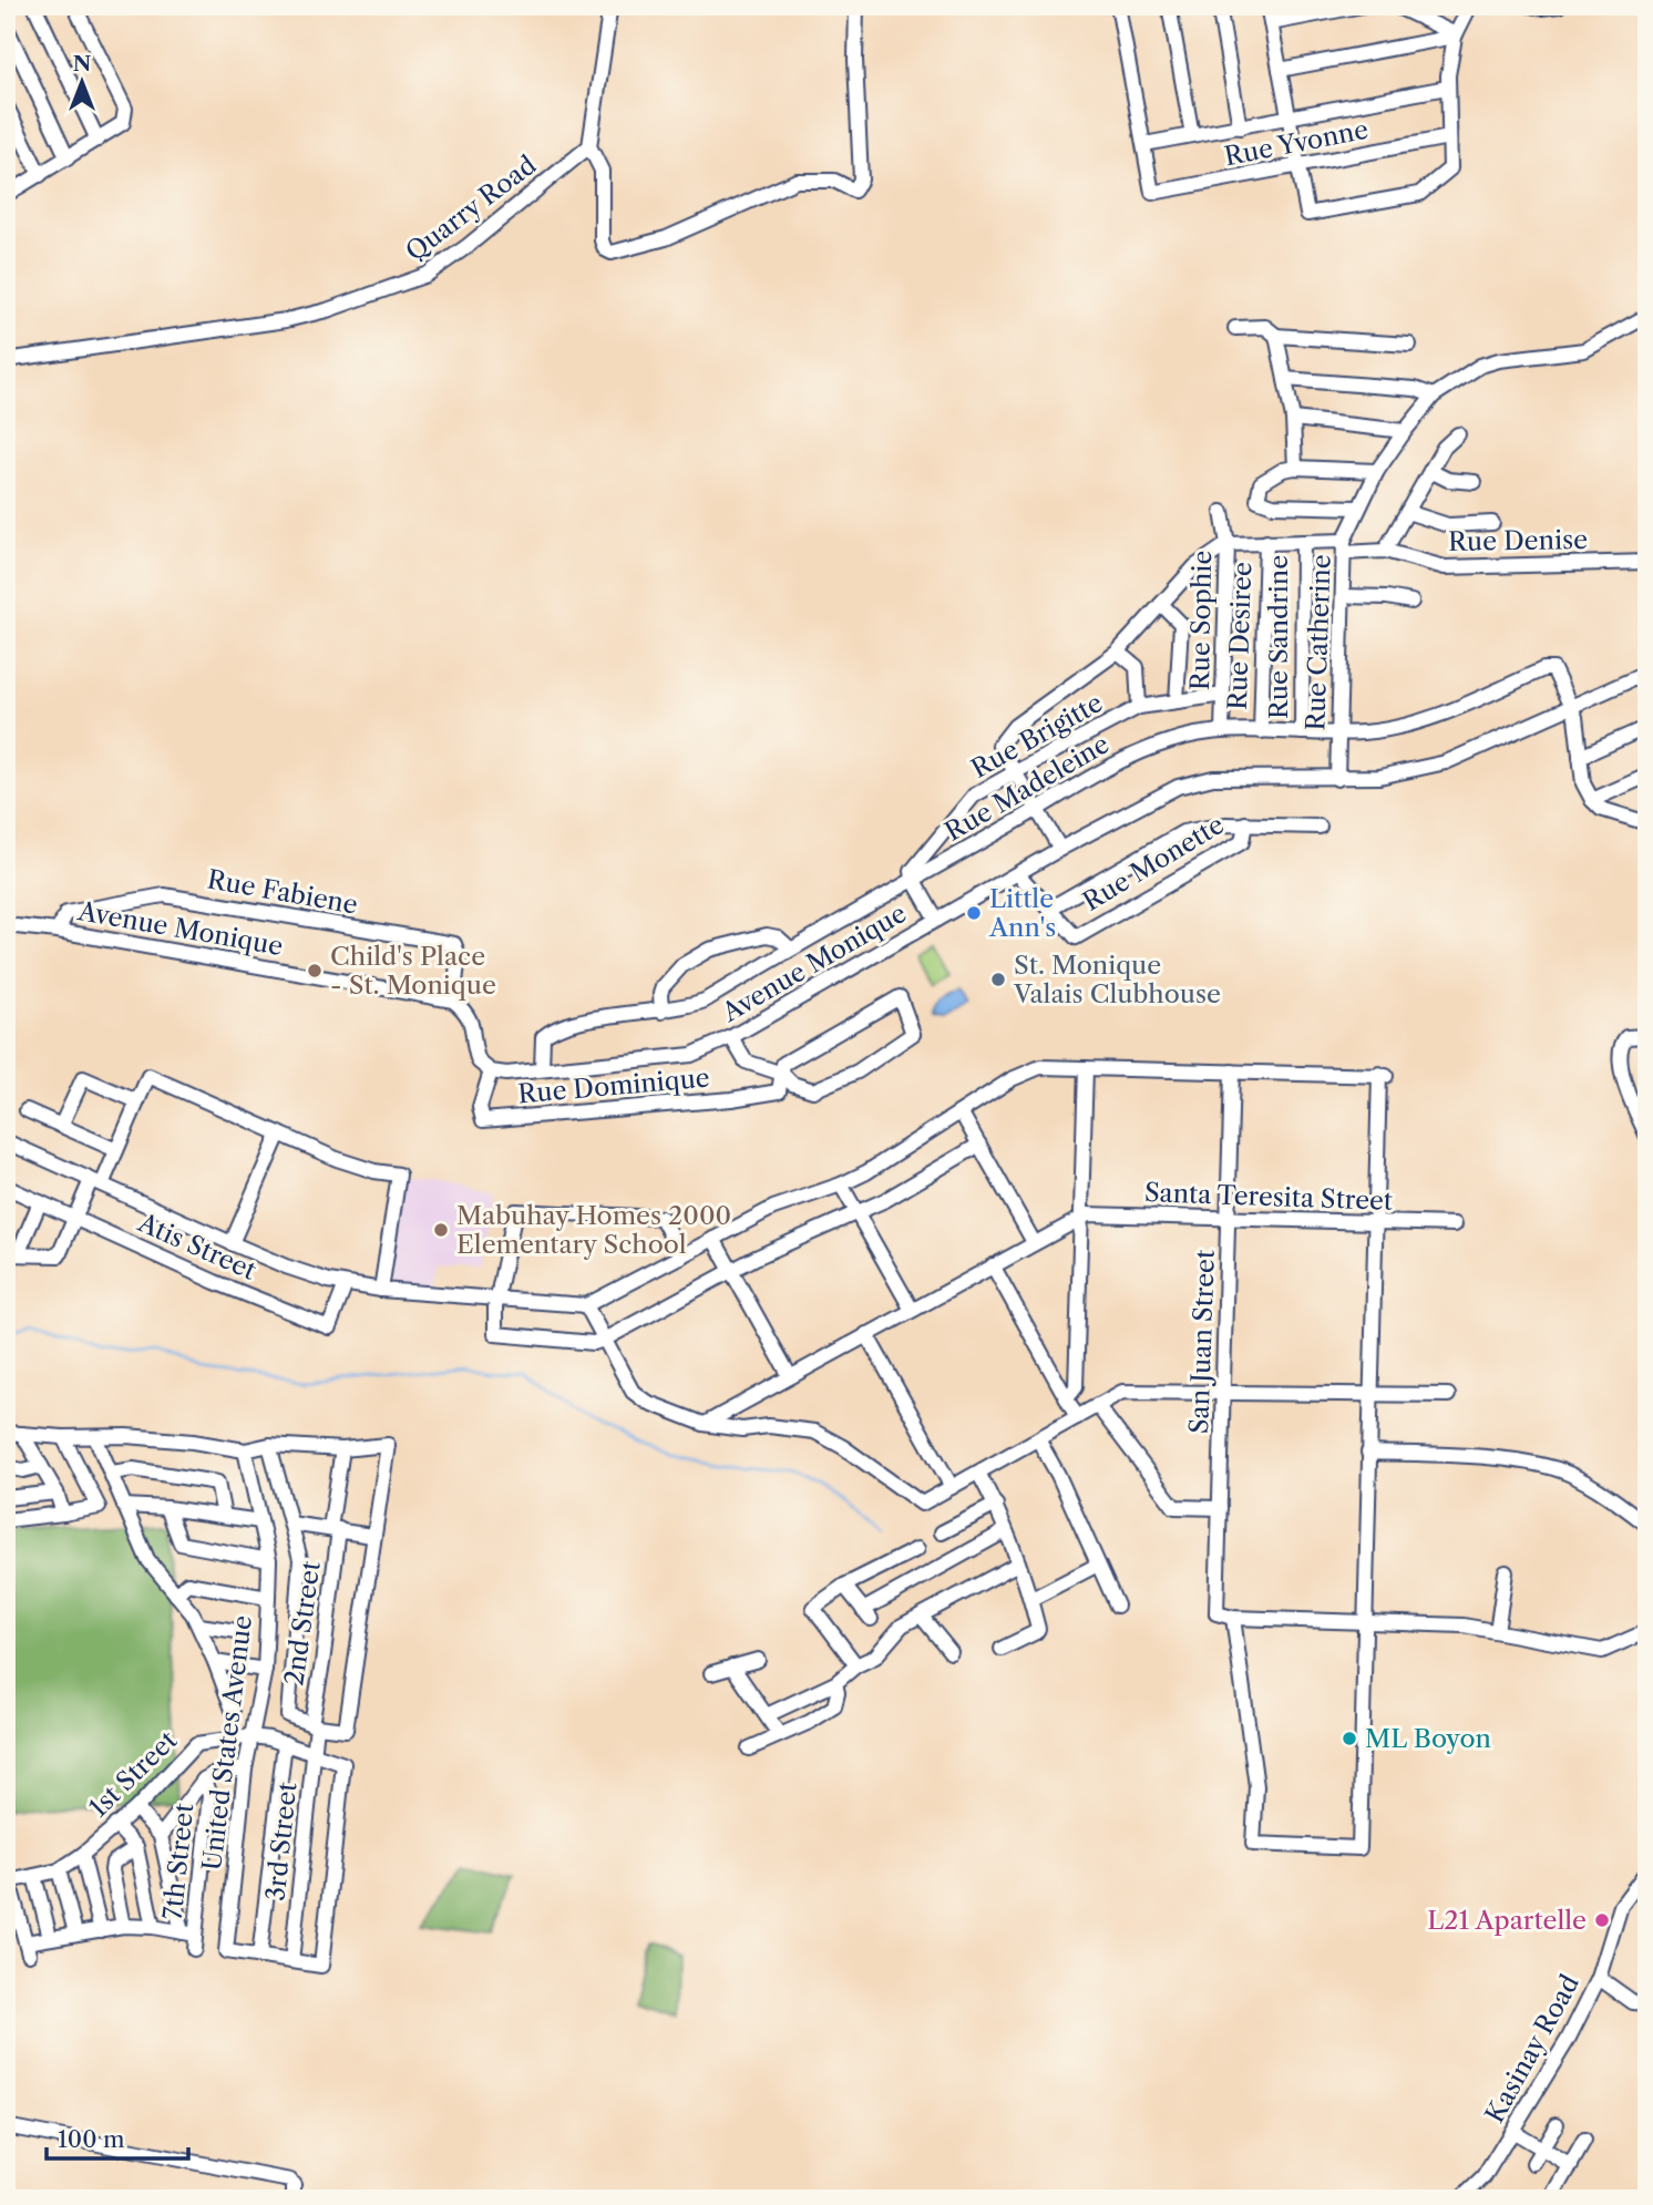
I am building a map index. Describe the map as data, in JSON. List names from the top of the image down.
{
  "streets": {
    "street": [
      "Rue Yvonne",
      "Quarry Road",
      "Rue Denise",
      "Rue Sophie",
      "Rue Desiree",
      "Rue Sandrine",
      "Rue Catherine",
      "Rue Brigitte",
      "Rue Madeleine",
      "Rue Monette",
      "Rue Fabiene",
      "Avenue Monique",
      "Rue Dominique",
      "Santa Teresita Street",
      "Atis Street",
      "San Juan Street",
      "2nd Street",
      "United States Avenue",
      "1st Street",
      "3rd Street",
      "7th Street",
      "Kasinay Road"
    ]
  },
  "crossings": [
    ["Rue Denise", "Rue Sophie"],
    ["Rue Denise", "Rue Desiree"],
    ["Rue Denise", "Rue Sandrine"],
    ["Rue Denise", "Rue Catherine"],
    ["Rue Sophie", "Rue Brigitte"],
    ["Rue Sophie", "Rue Madeleine"],
    ["Rue Desiree", "Rue Madeleine"],
    ["Rue Sandrine", "Rue Madeleine"],
    ["Rue Catherine", "Rue Madeleine"],
    ["Rue Catherine", "Avenue Monique"],
    ["Rue Brigitte", "Rue Madeleine"],
    ["Rue Madeleine", "Avenue Monique"],
    ["Rue Fabiene", "Avenue Monique"],
    ["Avenue Monique", "Rue Dominique"],
    ["Santa Teresita Street", "San Juan Street"],
    ["2nd Street", "3rd Street"],
    ["United States Avenue", "1st Street"],
    ["1st Street", "3rd Street"]
  ],
  "places": [
    "Little Ann's",
    "Child's Place - St. Monique",
    "St. Monique Valais Clubhouse",
    "Mabuhay Homes 2000 Elementary School",
    "ML Boyon",
    "L21 Apartelle"
  ],
  "scale_bar": "100 m",
  "north": "top"
}
